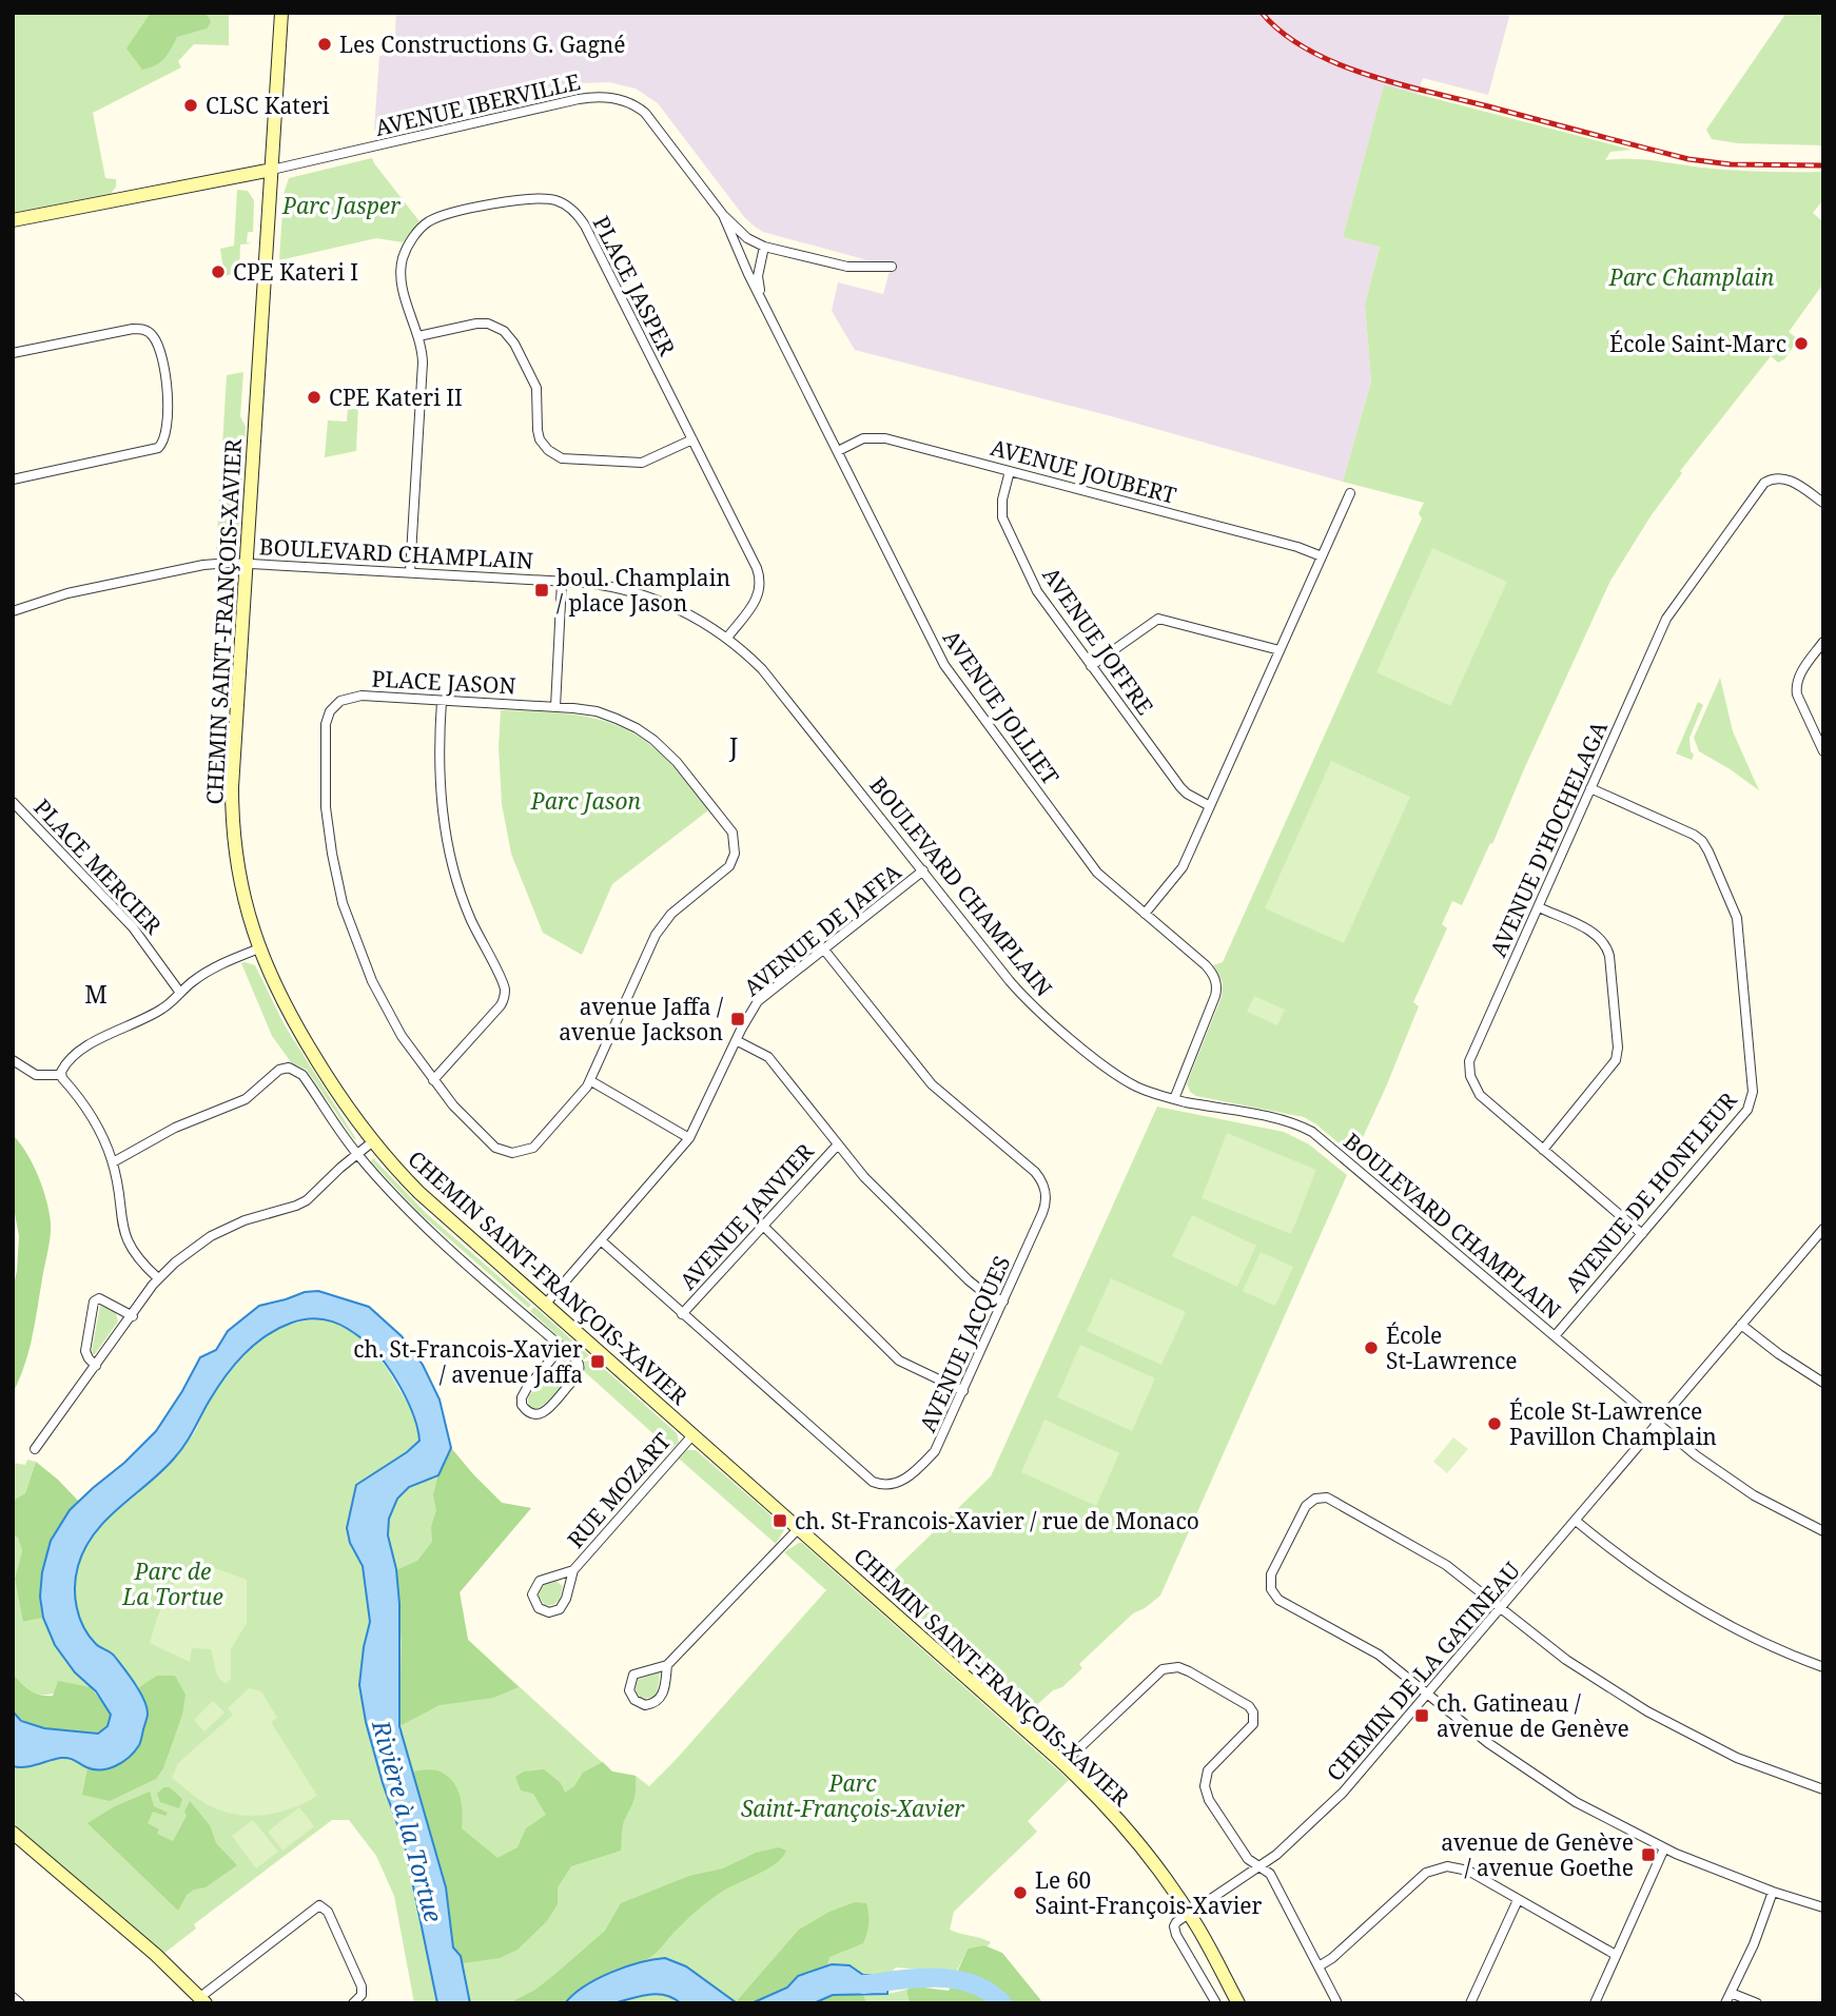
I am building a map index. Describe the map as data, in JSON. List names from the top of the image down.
{
  "streets": {
    "street": [
      "AVENUE IBERVILLE",
      "PLACE JASPER",
      "AVENUE JOUBERT",
      "BOULEVARD CHAMPLAIN",
      "CHEMIN SAINT-FRANÇOIS-XAVIER",
      "AVENUE JOFFRE",
      "PLACE JASON",
      "AVENUE JOLLIET",
      "AVENUE D'HOCHELAGA",
      "PLACE MERCIER",
      "AVENUE DE JAFFA",
      "AVENUE DE HONFLEUR",
      "AVENUE JANVIER",
      "AVENUE JACQUES",
      "RUE MOZART",
      "CHEMIN DE LA GATINEAU"
    ]
  },
  "crossings": [
    ["AVENUE IBERVILLE", "CHEMIN SAINT-FRANÇOIS-XAVIER"],
    ["AVENUE IBERVILLE", "AVENUE JOLLIET"],
    ["PLACE JASPER", "BOULEVARD CHAMPLAIN"],
    ["AVENUE JOUBERT", "AVENUE JOFFRE"],
    ["AVENUE JOUBERT", "AVENUE JOLLIET"],
    ["BOULEVARD CHAMPLAIN", "CHEMIN SAINT-FRANÇOIS-XAVIER"],
    ["BOULEVARD CHAMPLAIN", "AVENUE JOLLIET"],
    ["BOULEVARD CHAMPLAIN", "AVENUE DE JAFFA"],
    ["BOULEVARD CHAMPLAIN", "AVENUE DE HONFLEUR"],
    ["BOULEVARD CHAMPLAIN", "CHEMIN DE LA GATINEAU"],
    ["CHEMIN SAINT-FRANÇOIS-XAVIER", "AVENUE DE JAFFA"],
    ["CHEMIN SAINT-FRANÇOIS-XAVIER", "RUE MOZART"],
    ["CHEMIN SAINT-FRANÇOIS-XAVIER", "CHEMIN DE LA GATINEAU"],
    ["AVENUE D'HOCHELAGA", "AVENUE DE HONFLEUR"],
    ["AVENUE DE JAFFA", "AVENUE JACQUES"],
    ["AVENUE JANVIER", "AVENUE JACQUES"]
  ],
  "districts": ["J", "M"],
  "water": ["Rivière à la Tortue"],
  "parks": [
    "Parc Jasper",
    "Parc Champlain",
    "Parc Jason",
    "Parc de La Tortue",
    "Parc Saint-François-Xavier"
  ],
  "places": {
    "other": [
      "Les Constructions G. Gagné",
      "CLSC Kateri",
      "CPE Kateri I",
      "École Saint-Marc",
      "CPE Kateri II",
      "École St-Lawrence",
      "École St-Lawrence Pavillon Champlain",
      "Le 60 Saint-François-Xavier"
    ],
    "transit": [
      "boul. Champlain / place Jason",
      "avenue Jaffa / avenue Jackson",
      "ch. St-Francois-Xavier / avenue Jaffa",
      "ch. St-Francois-Xavier / rue de Monaco",
      "ch. Gatineau / avenue de Genève",
      "avenue de Genève / avenue Goethe"
    ]
  }
}
